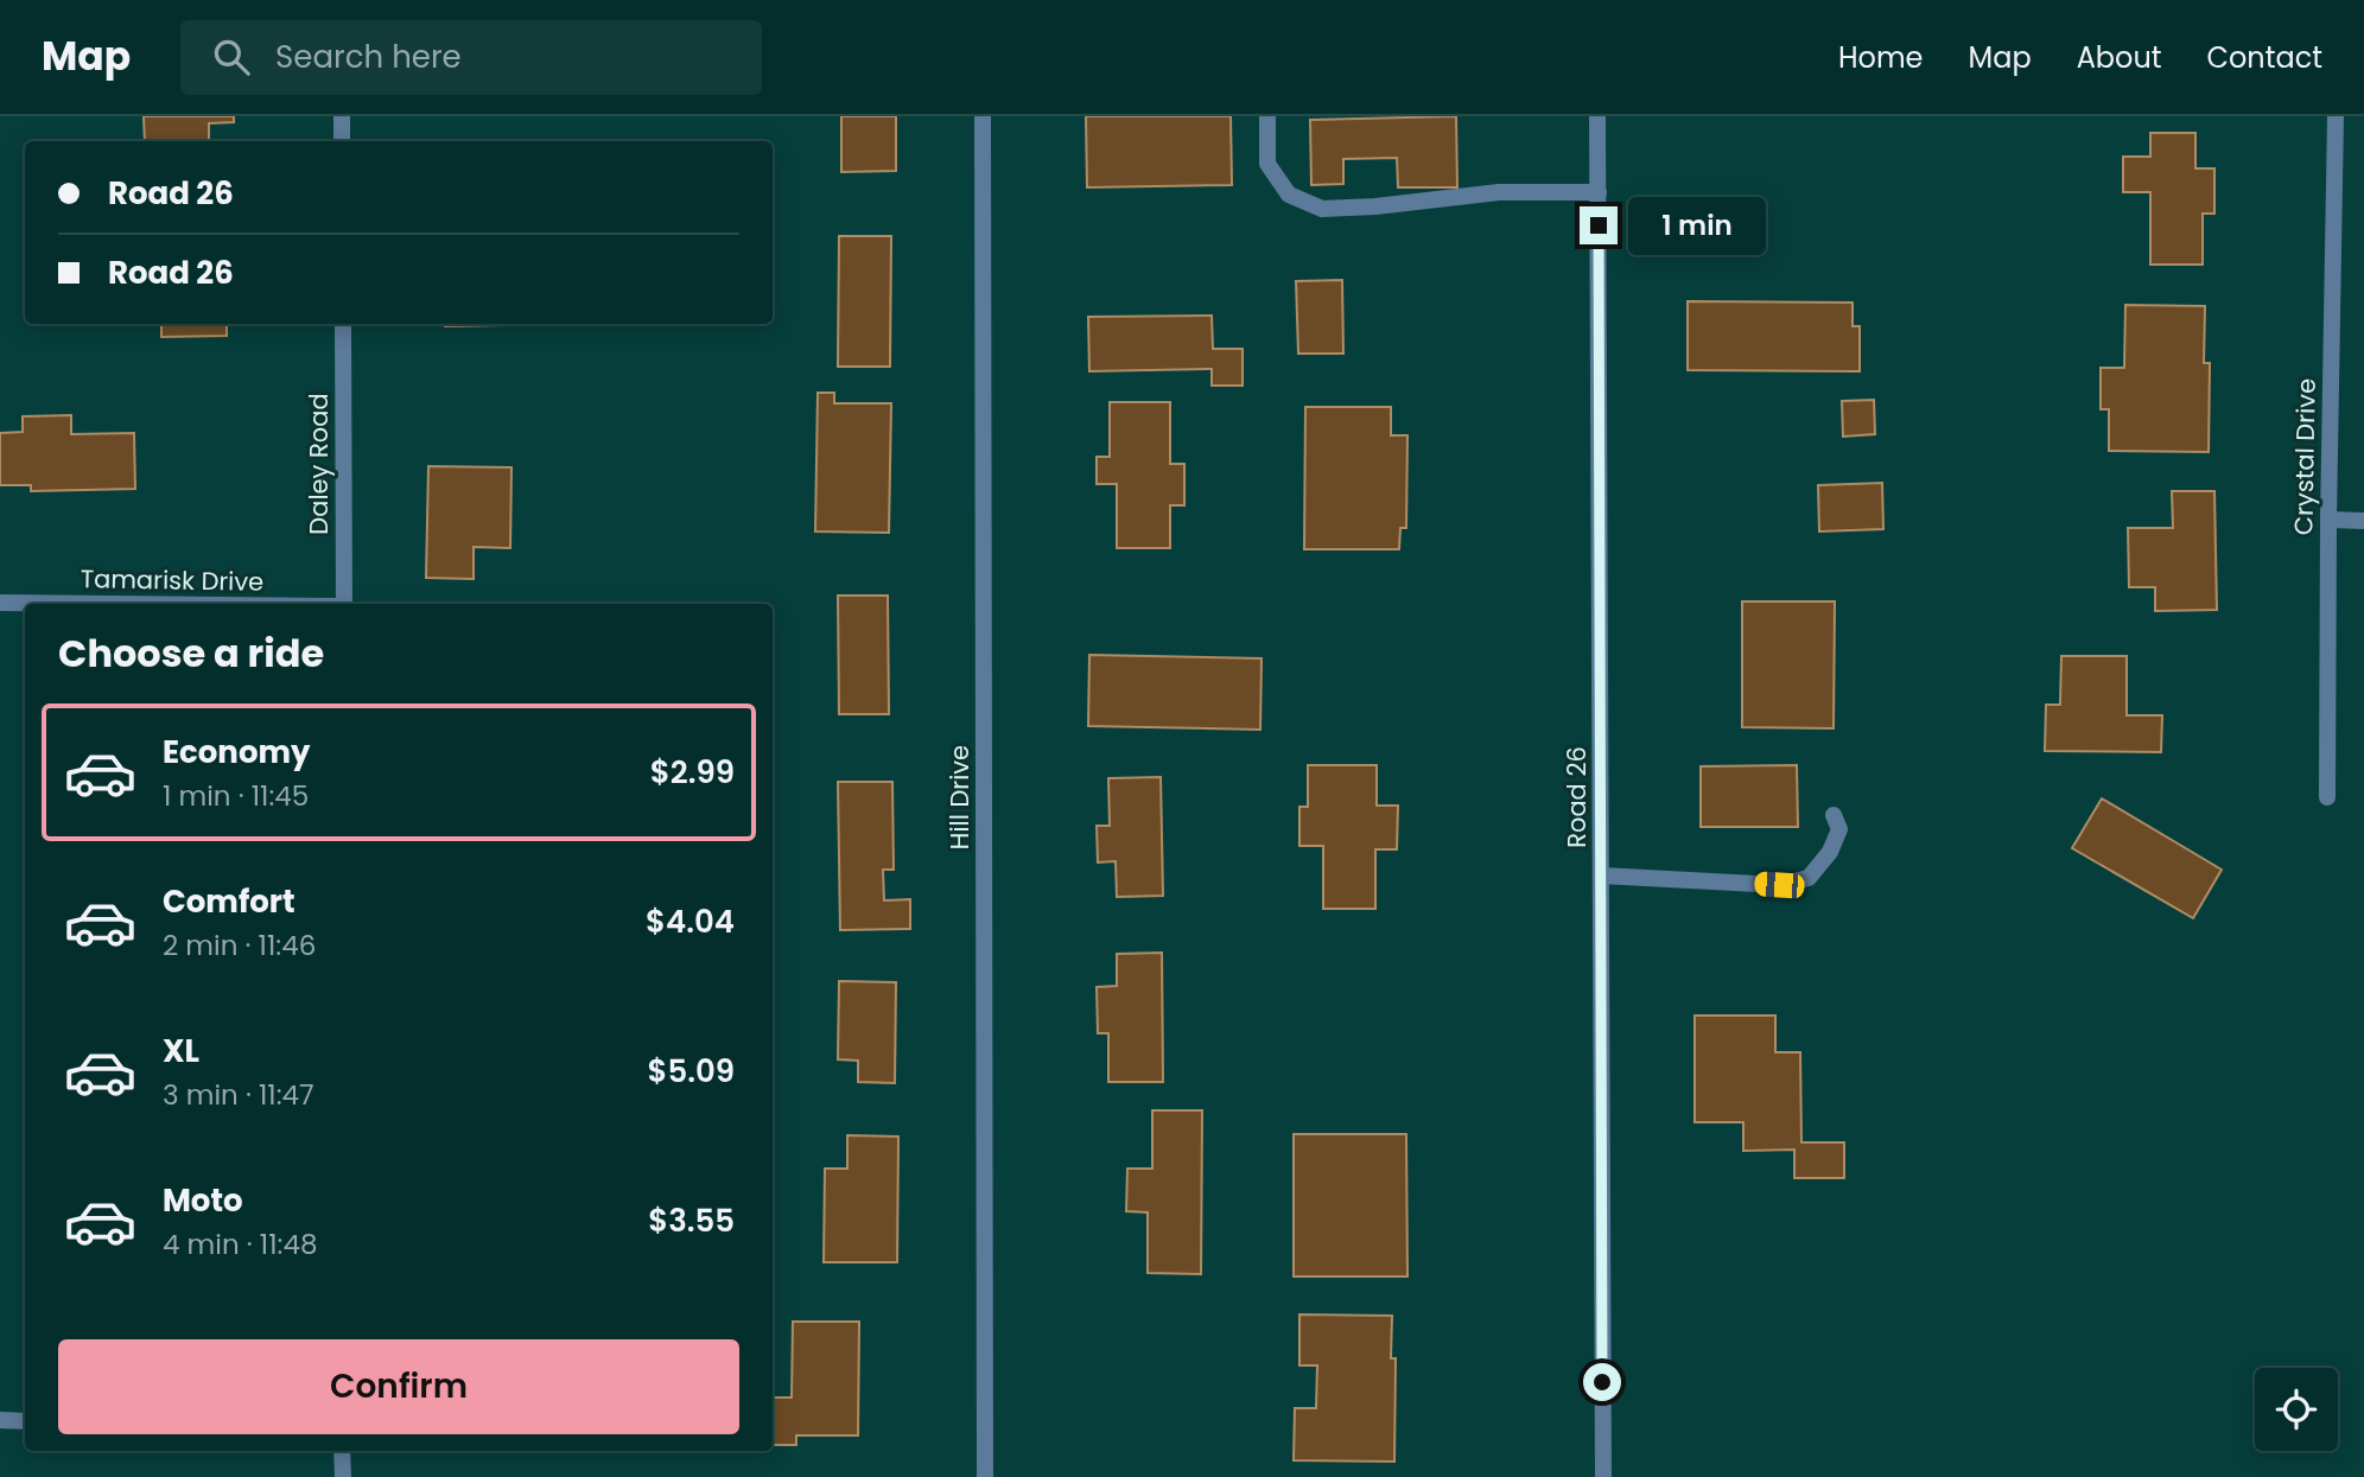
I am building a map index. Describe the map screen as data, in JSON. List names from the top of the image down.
{
  "streets": {
    "street": [
      "Crystal Drive",
      "Daley Road",
      "Tamarisk Drive",
      "Hill Drive",
      "Road 26"
    ]
  },
  "page": {
    "header": "Map",
    "search": "Search here",
    "nav": [
      "Home",
      "Map",
      "About",
      "Contact"
    ],
    "banner": ["Road 26", "Road 26"],
    "bubble": "1 min",
    "heading": "Choose a ride",
    "list": [
      {
        "name": "Economy",
        "note": "1 min · 11:45",
        "value": "$2.99"
      },
      {
        "name": "Comfort",
        "note": "2 min · 11:46",
        "value": "$4.04"
      },
      {
        "name": "XL",
        "note": "3 min · 11:47",
        "value": "$5.09"
      },
      {
        "name": "Moto",
        "note": "4 min · 11:48",
        "value": "$3.55"
      }
    ],
    "buttons": "Confirm"
  }
}
